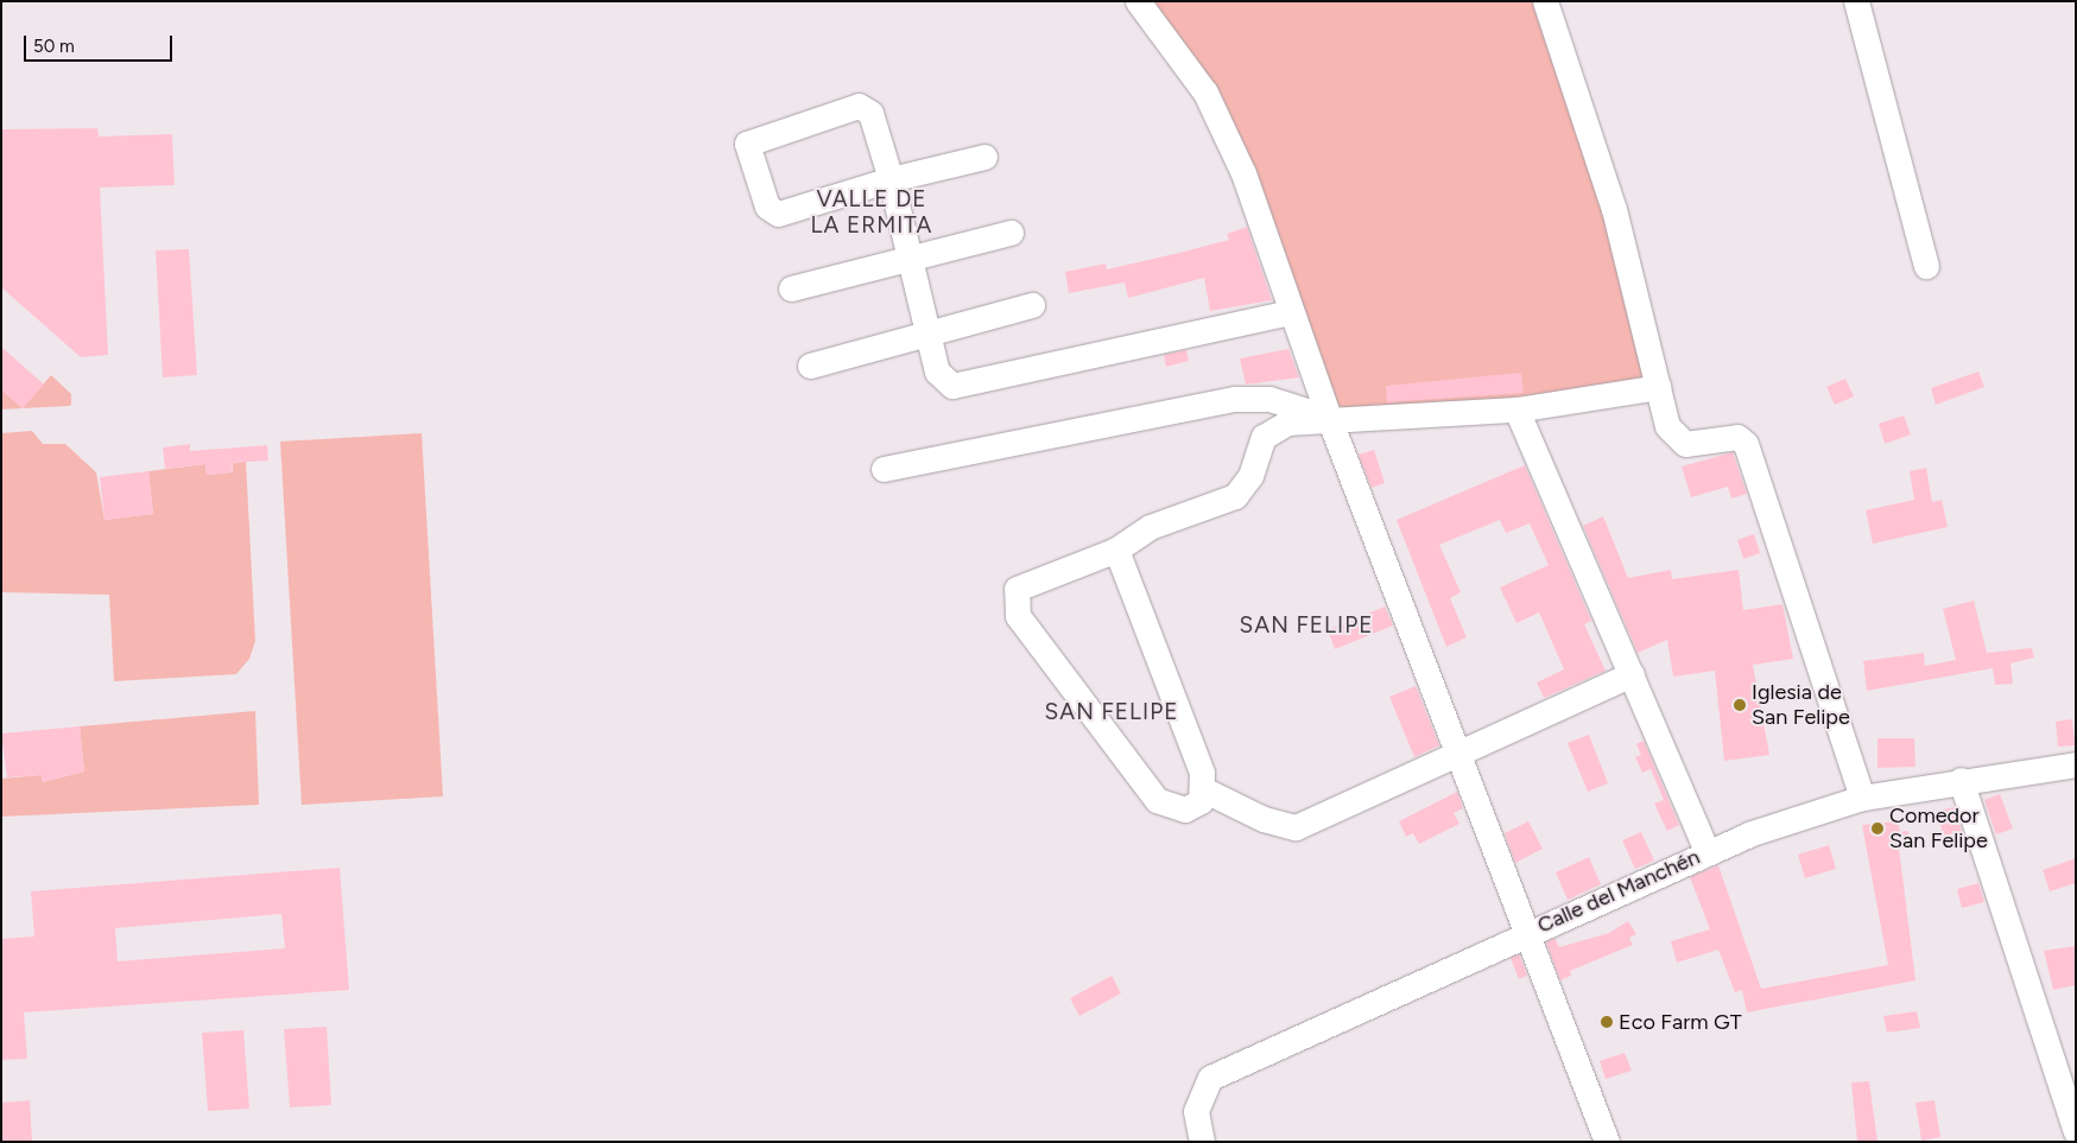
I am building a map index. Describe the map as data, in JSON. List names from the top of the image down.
{
  "streets": {
    "street": ["Calle del Manchén"]
  },
  "districts": ["VALLE DE LA ERMITA", "SAN FELIPE", "SAN FELIPE"],
  "places": ["Iglesia de San Felipe", "Comedor San Felipe", "Eco Farm GT"],
  "scale_bar": "50 m"
}
